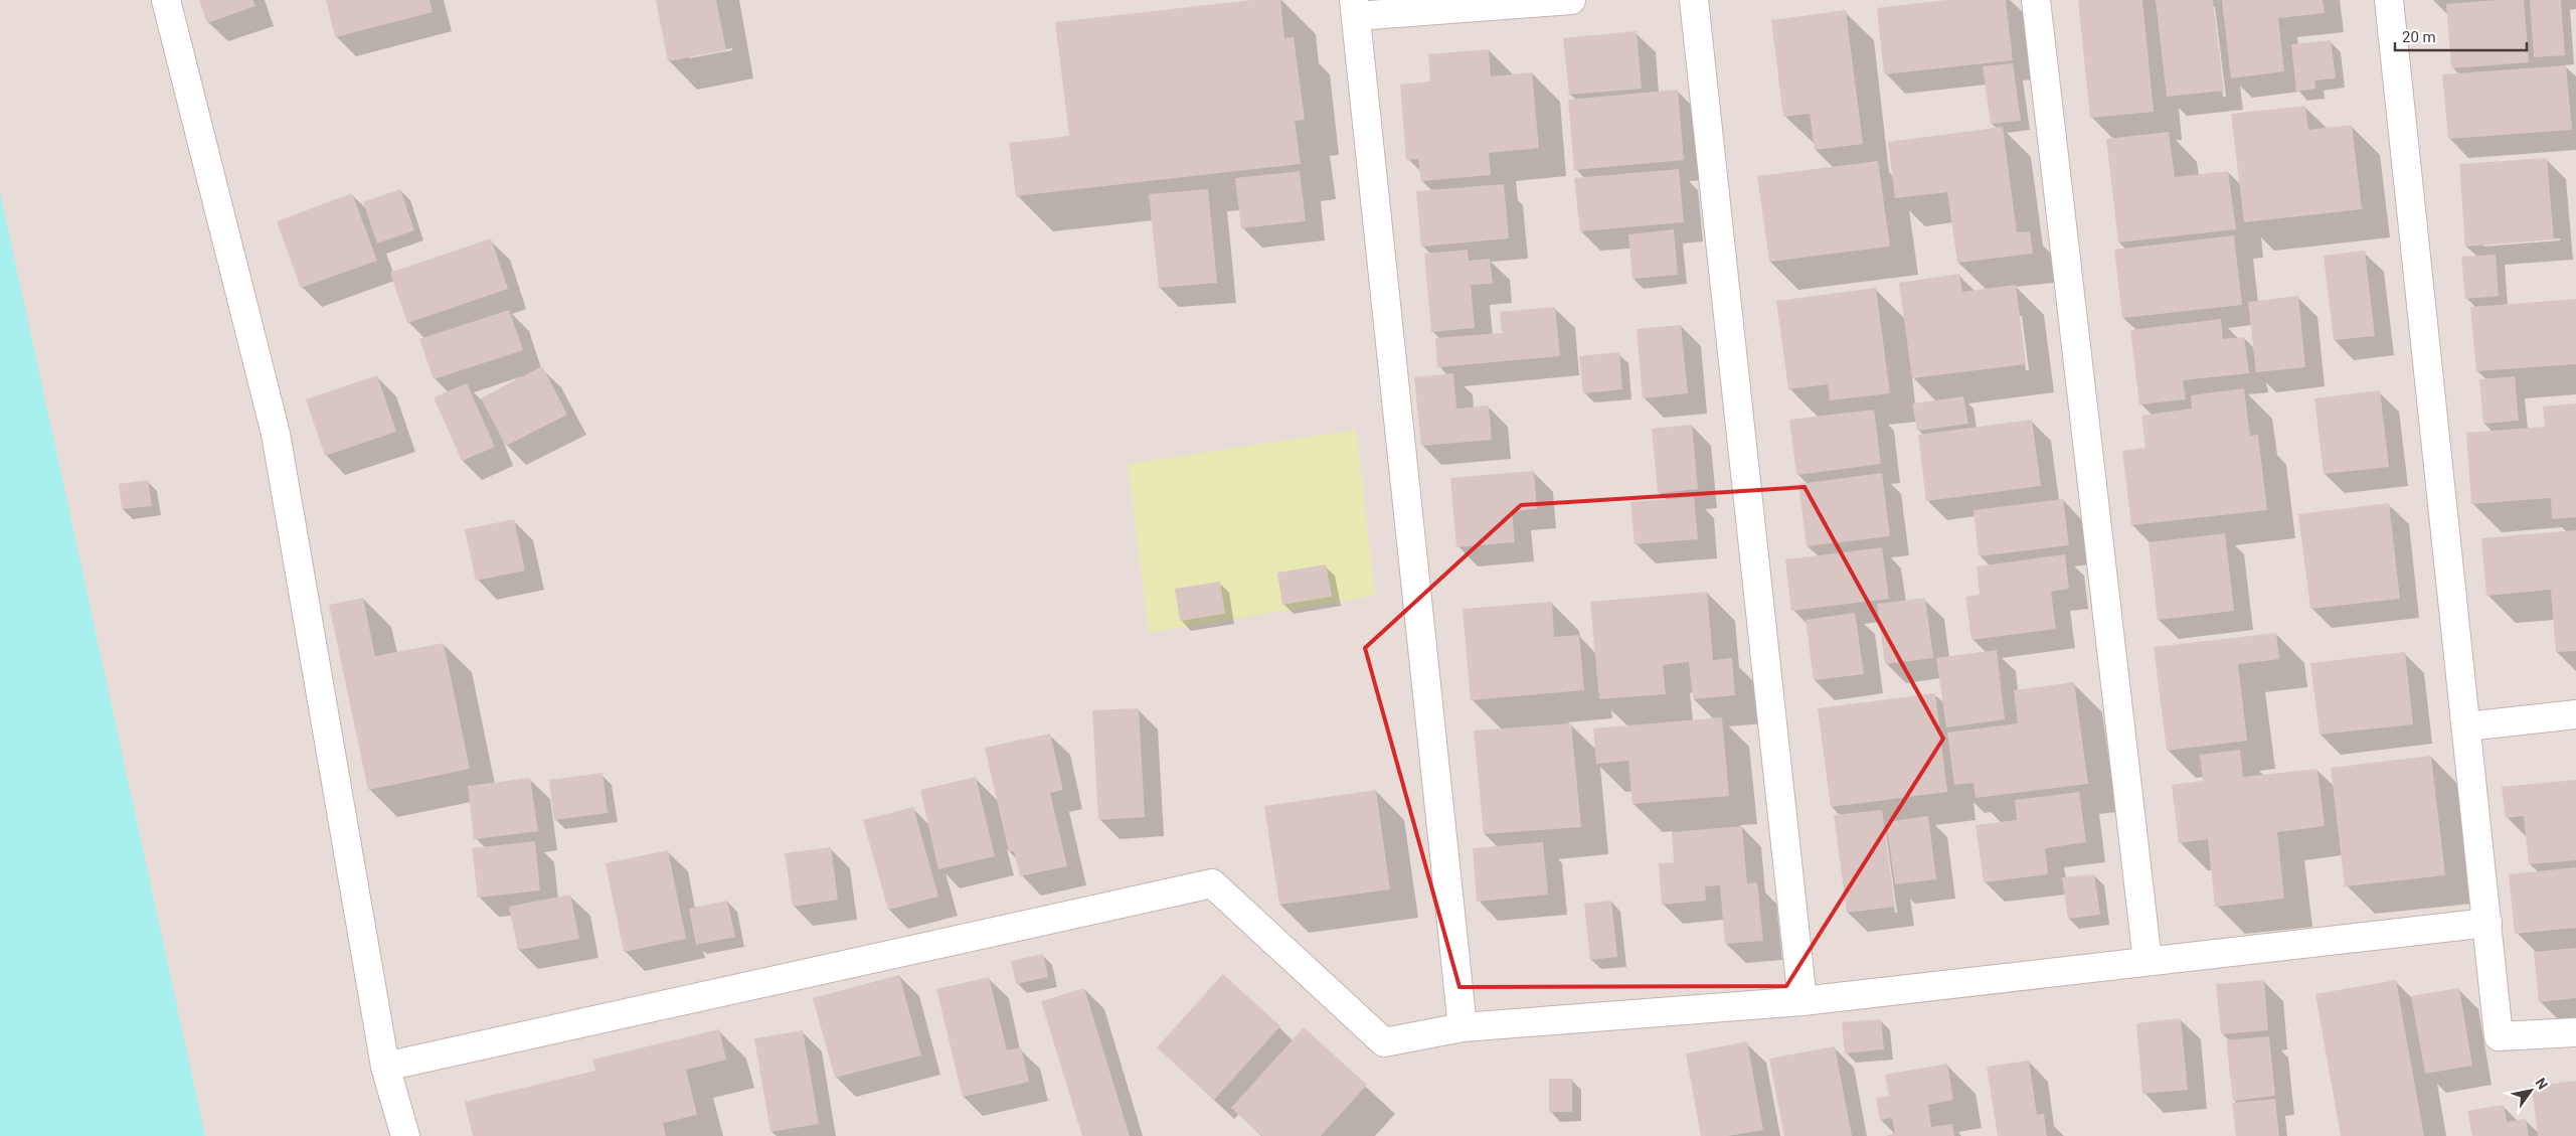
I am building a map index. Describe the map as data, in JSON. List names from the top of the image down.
{
  "scale_bar": "20 m",
  "north": "top right"
}
